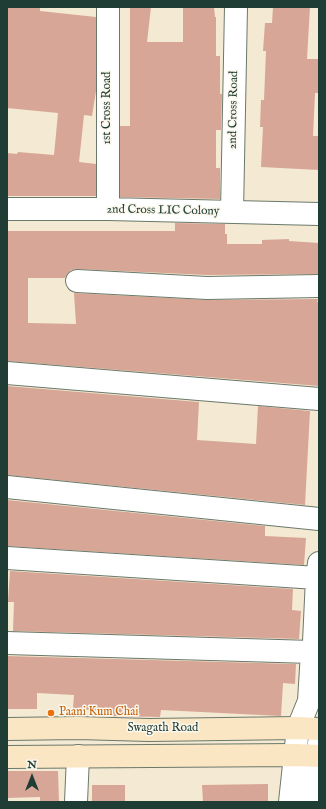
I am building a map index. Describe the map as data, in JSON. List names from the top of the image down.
{
  "streets": {
    "main road": ["Swagath Road"],
    "street": ["1st Cross Road", "2nd Cross Road", "2nd Cross LIC Colony"]
  },
  "crossings": [
    ["1st Cross Road", "2nd Cross LIC Colony"],
    ["2nd Cross Road", "2nd Cross LIC Colony"]
  ],
  "places": ["Paani Kum Chai"],
  "north": "top"
}
